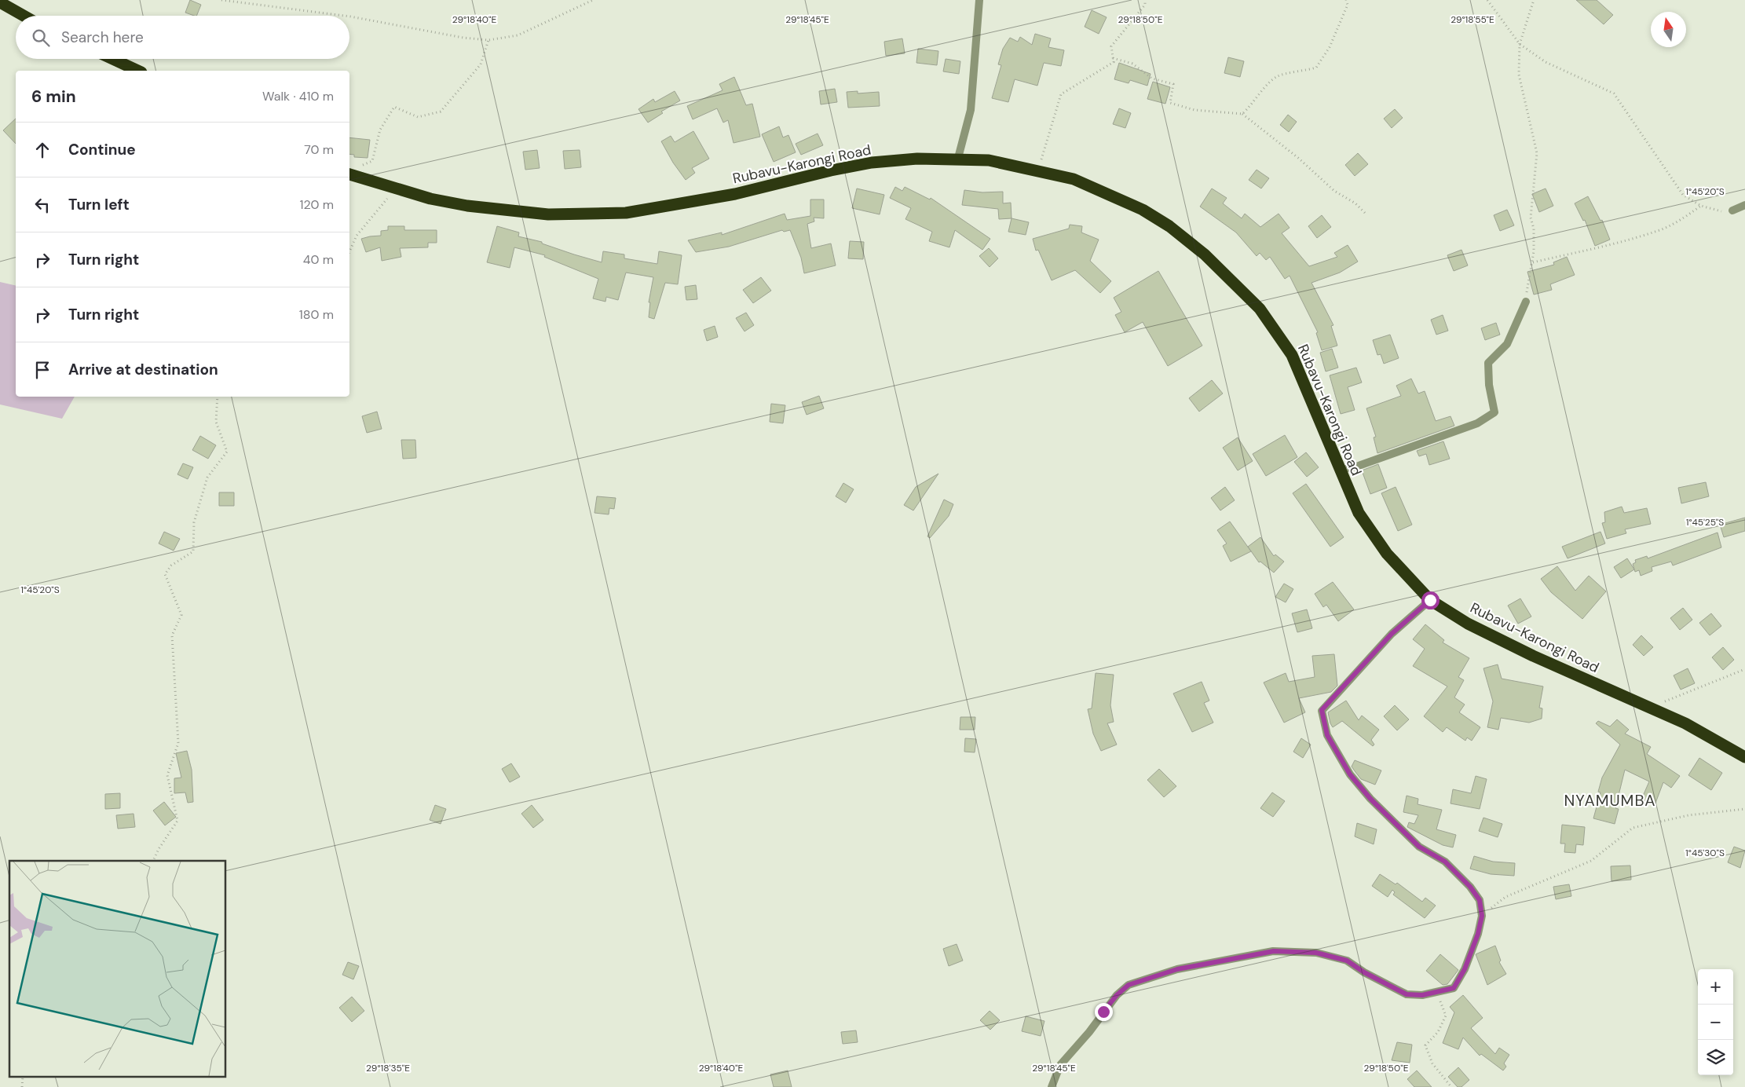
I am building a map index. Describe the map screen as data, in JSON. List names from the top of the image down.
{
  "streets": {
    "highway": ["Rubavu-Karongi Road"]
  },
  "districts": ["NYAMUMBA"],
  "north": "top",
  "page": {
    "search": "Search here",
    "heading": ["6 min", "Walk · 410 m"],
    "list": [
      ["Continue", "70 m"],
      ["Turn left", "120 m"],
      ["Turn right", "40 m"],
      ["Turn right", "180 m"],
      "Arrive at destination"
    ],
    "map_buttons": ["+", "−"]
  },
  "coordinates": [
    "29°18'40\"E",
    "29°18'45\"E",
    "29°18'50\"E",
    "29°18'55\"E",
    "1°45'20\"S",
    "1°45'25\"S",
    "1°45'30\"S",
    "29°18'35\"E"
  ]
}
